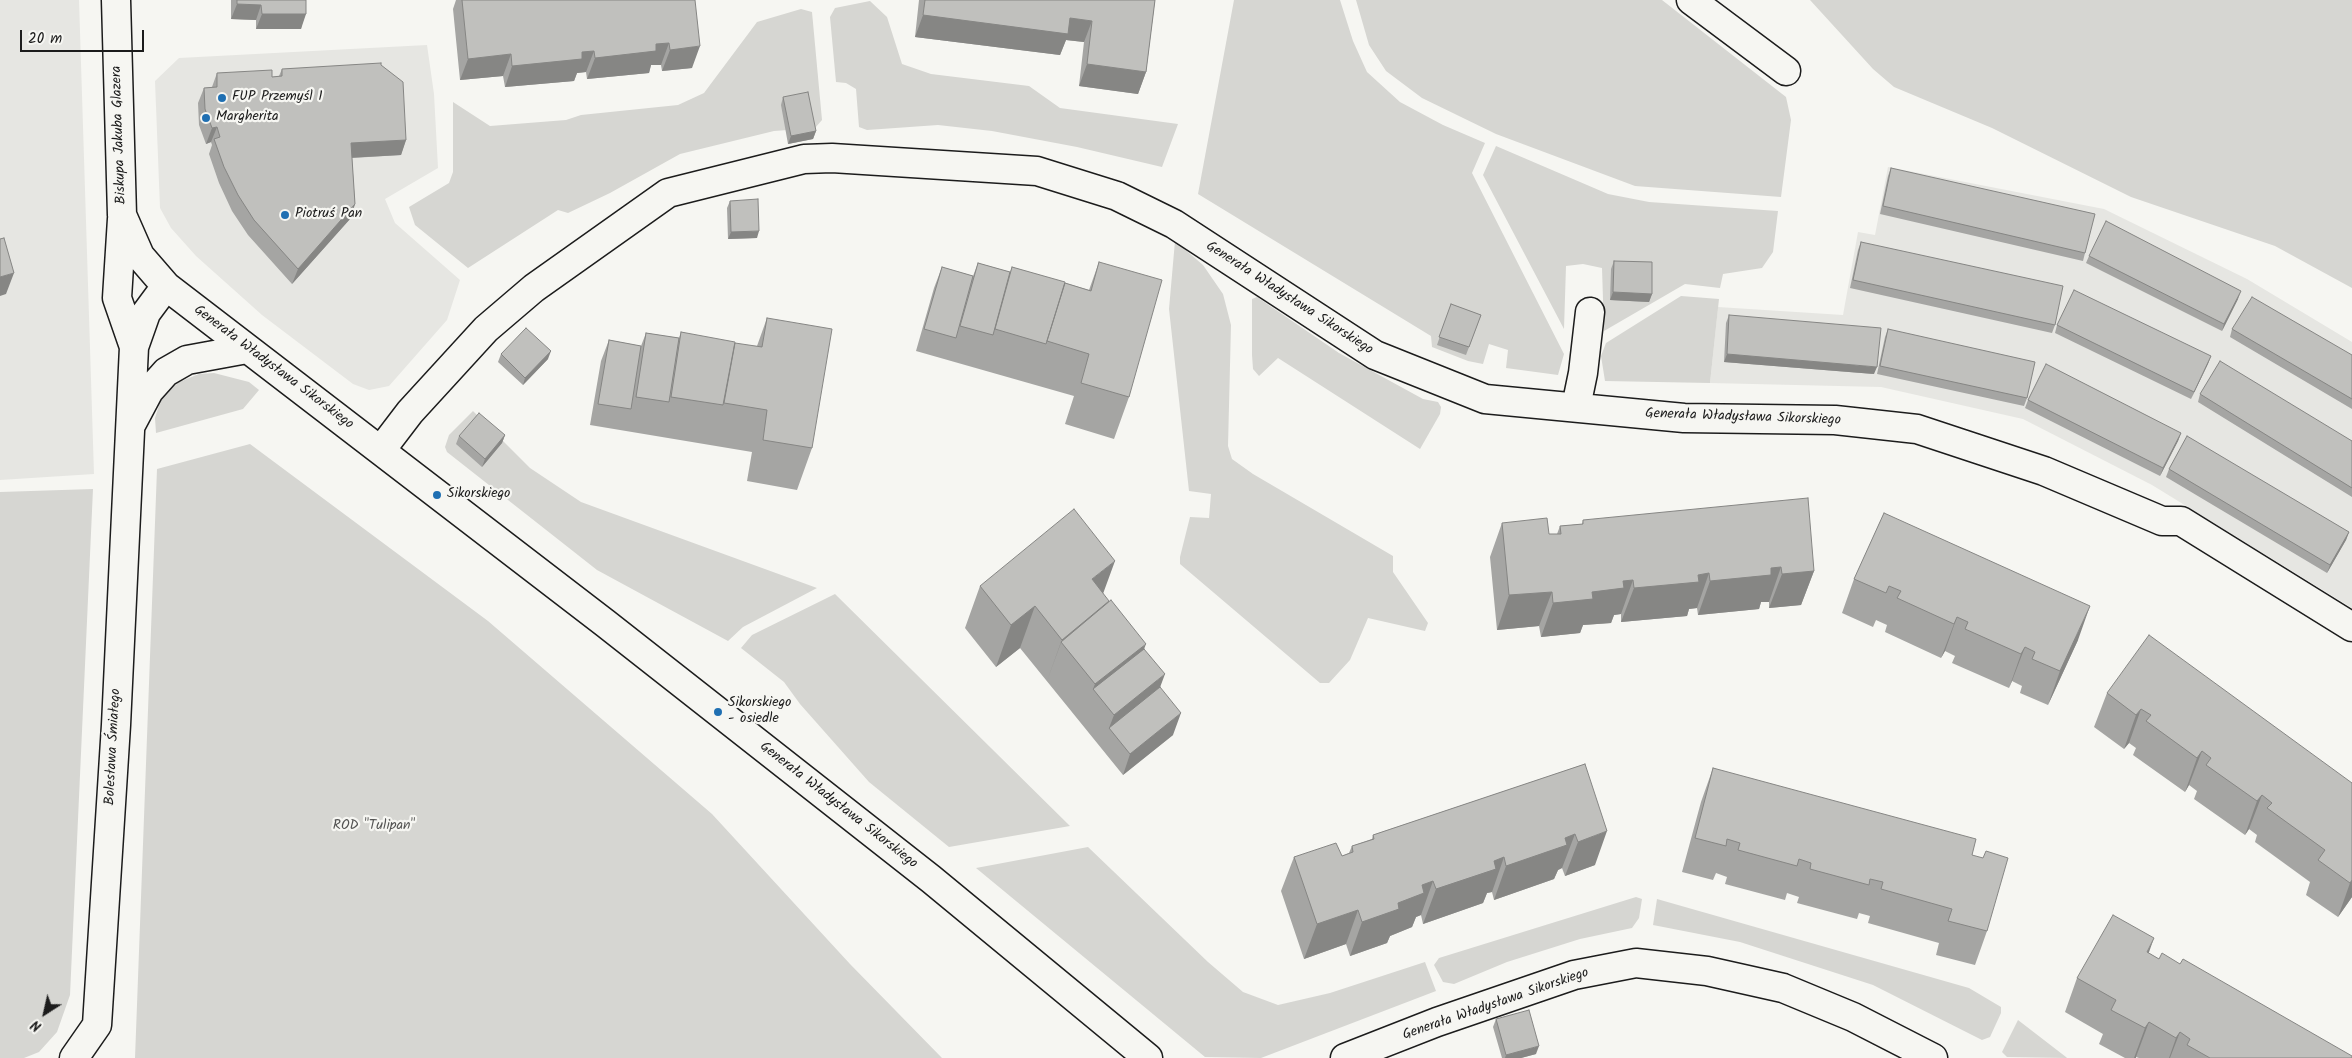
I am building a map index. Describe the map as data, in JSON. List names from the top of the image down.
{
  "streets": {
    "street": ["Biskupa Jakuba Glazera", "Generała Władysława Sikorskiego", "Bolesława Śmiałego"]
  },
  "crossings": [
    ["Biskupa Jakuba Glazera", "Generała Władysława Sikorskiego"],
    ["Biskupa Jakuba Glazera", "Bolesława Śmiałego"],
    ["Generała Władysława Sikorskiego", "Bolesława Śmiałego"]
  ],
  "parks": ["ROD \"Tulipan\""],
  "places": [
    "FUP Przemyśl 1",
    "Margherita",
    "Piotruś Pan",
    "Sikorskiego",
    "Sikorskiego - osiedle"
  ],
  "scale_bar": "20 m",
  "north": "bottom left"
}
